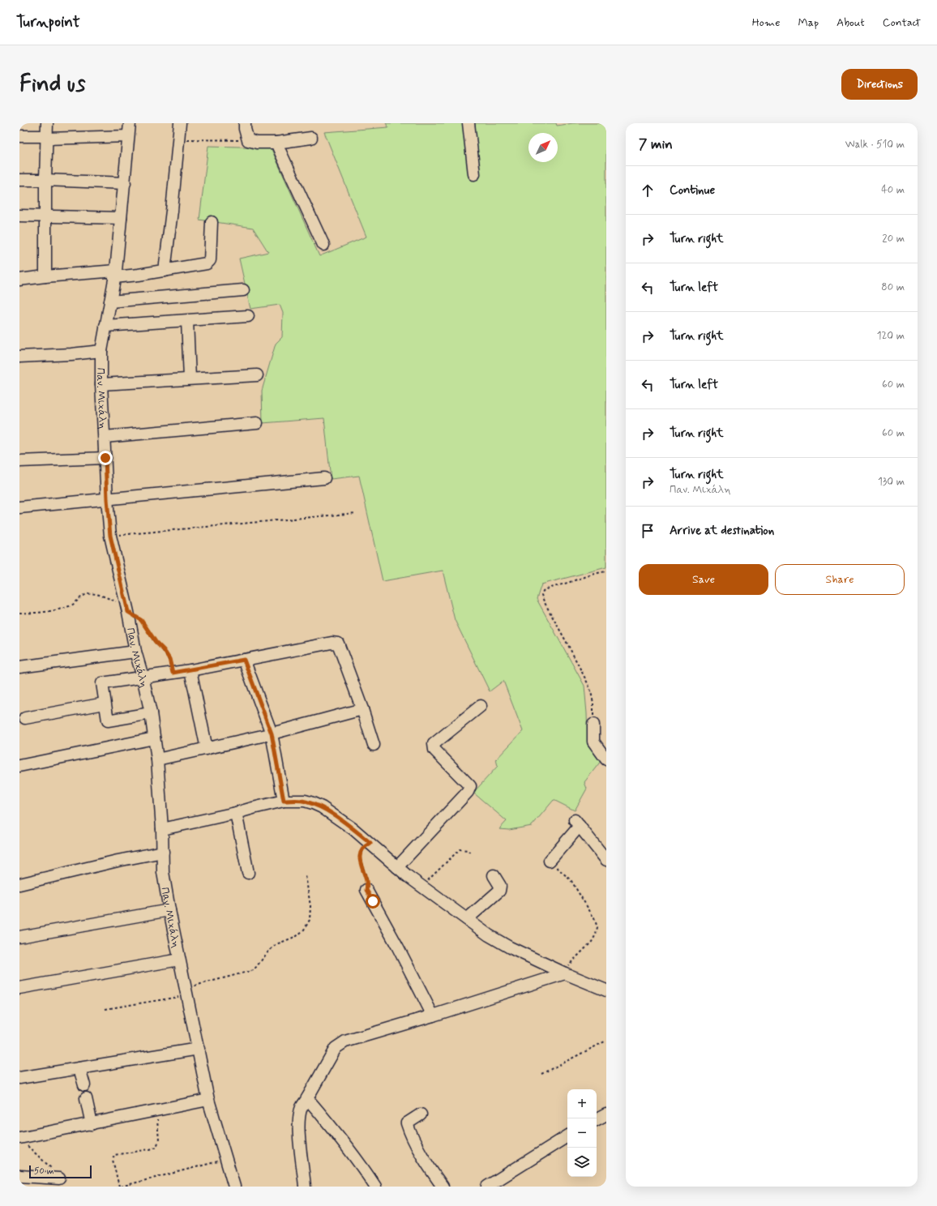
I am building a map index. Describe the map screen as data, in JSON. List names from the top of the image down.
{
  "streets": {
    "street": ["Παν. Μιχάλη"]
  },
  "scale_bar": "50 m",
  "north": "top right",
  "page": {
    "header": "Turnpoint",
    "nav": [
      "Home",
      "Map",
      "About",
      "Contact"
    ],
    "buttons": [
      "Directions",
      ["Save", "Share"]
    ],
    "title": "Find us",
    "heading": ["7 min", "Walk · 510 m"],
    "list": [
      ["Continue", "40 m"],
      ["Turn right", "20 m"],
      ["Turn left", "80 m"],
      ["Turn right", "120 m"],
      ["Turn left", "60 m"],
      ["Turn right", "60 m"],
      ["Turn right", "Παν. Μιχάλη", "130 m"],
      "Arrive at destination"
    ],
    "map_buttons": ["+", "−"],
    "scale": "50 m"
  }
}
